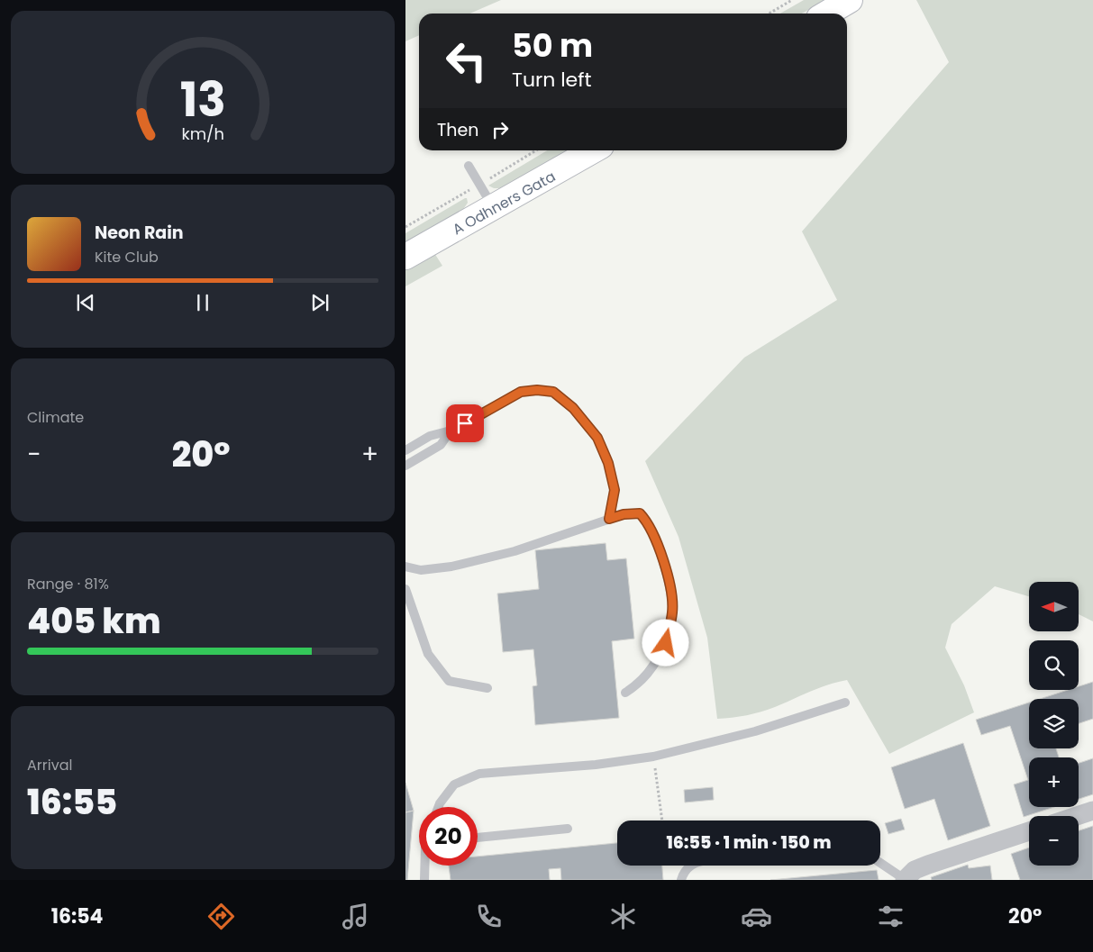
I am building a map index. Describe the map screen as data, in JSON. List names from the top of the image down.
{
  "streets": {
    "street": ["A Odhners Gata"]
  },
  "north": "left",
  "page": {
    "turn": ["50 m", "Turn left"],
    "then": "Then",
    "song": ["Neon Rain", "Kite Club"],
    "tile": [
      "Climate",
      ["Range · 81%", "405 km"],
      ["Arrival", "16:55"]
    ],
    "heat": ["−", "20°", "+"],
    "map_buttons": ["+", "−"],
    "limit": "20",
    "trip": "16:55 · 1 min · 150 m",
    "tabs": ["16:54", "20°"],
    "gauge": ["13", "km/h"]
  }
}
